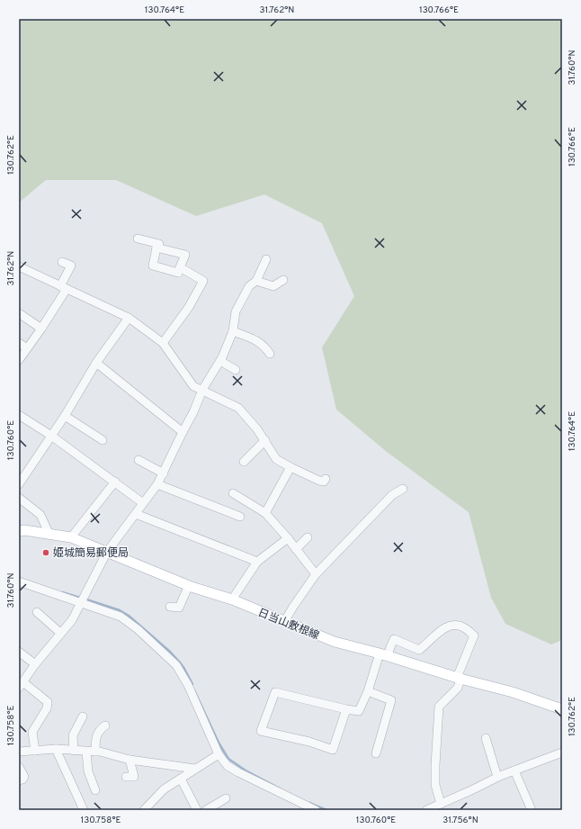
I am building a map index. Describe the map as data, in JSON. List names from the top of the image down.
{
  "streets": {
    "main road": ["日当山敷根線"]
  },
  "places": ["姫城簡易郵便局"],
  "coordinates": [
    "130.764°E",
    "31.762°N",
    "130.766°E",
    "31.760°N",
    "130.762°E",
    "130.760°E",
    "130.758°E",
    "31.756°N"
  ]
}
